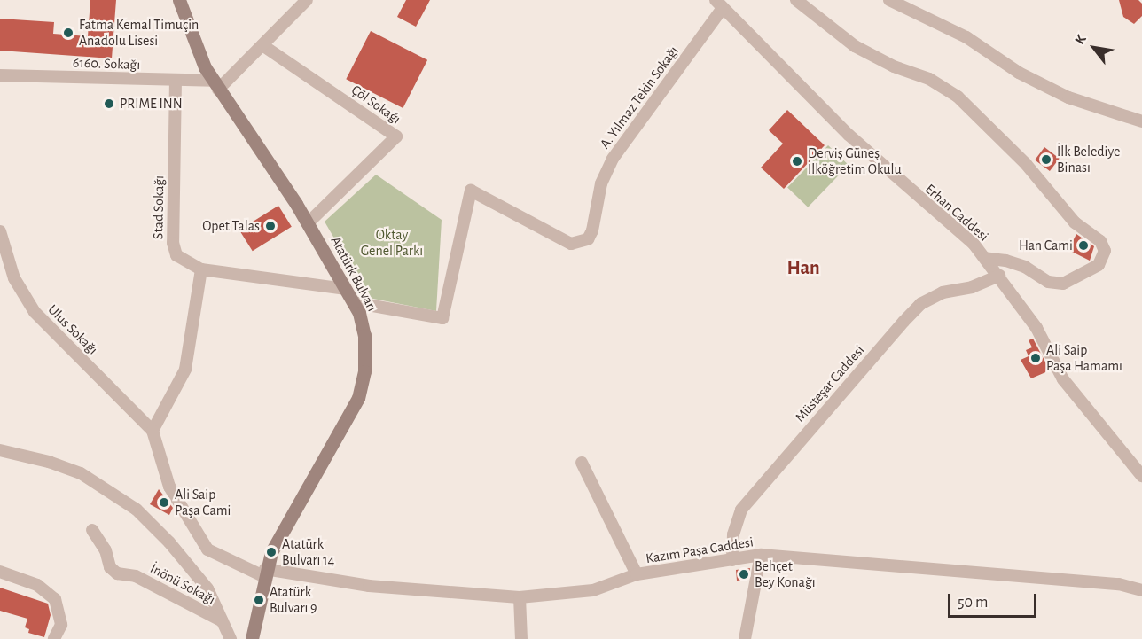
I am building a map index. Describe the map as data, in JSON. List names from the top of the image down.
{
  "streets": {
    "main road": ["Atatürk Bulvarı"],
    "street": [
      "6160. Sokağı",
      "A. Yılmaz Tekin Sokağı",
      "Çöl Sokağı",
      "Stad Sokağı",
      "Erhan Caddesi",
      "Ulus Sokağı",
      "Müsteşar Caddesi",
      "Kazım Paşa Caddesi",
      "İnönü Sokağı"
    ]
  },
  "crossings": [
    ["6160. Sokağı", "Stad Sokağı"],
    ["6160. Sokağı", "Atatürk Bulvarı"],
    ["A. Yılmaz Tekin Sokağı", "Erhan Caddesi"],
    ["A. Yılmaz Tekin Sokağı", "Atatürk Bulvarı"],
    ["Çöl Sokağı", "Atatürk Bulvarı"],
    ["Stad Sokağı", "Atatürk Bulvarı"],
    ["Erhan Caddesi", "Müsteşar Caddesi"],
    ["Atatürk Bulvarı", "Kazım Paşa Caddesi"],
    ["Ulus Sokağı", "Kazım Paşa Caddesi"],
    ["Müsteşar Caddesi", "Kazım Paşa Caddesi"]
  ],
  "districts": ["Han"],
  "parks": ["Oktay Genel Parkı"],
  "places": [
    "Fatma Kemal Timuçin Anadolu Lisesi",
    "PRIME INN",
    "İlk Belediye Binası",
    "Derviş Güneş İlköğretim Okulu",
    "Opet Talas",
    "Han Cami",
    "Ali Saip Paşa Hamamı",
    "Ali Saip Paşa Cami",
    "Atatürk Bulvarı 14",
    "Behçet Bey Konağı",
    "Atatürk Bulvarı 9"
  ],
  "scale_bar": "50 m",
  "north": "top left"
}
